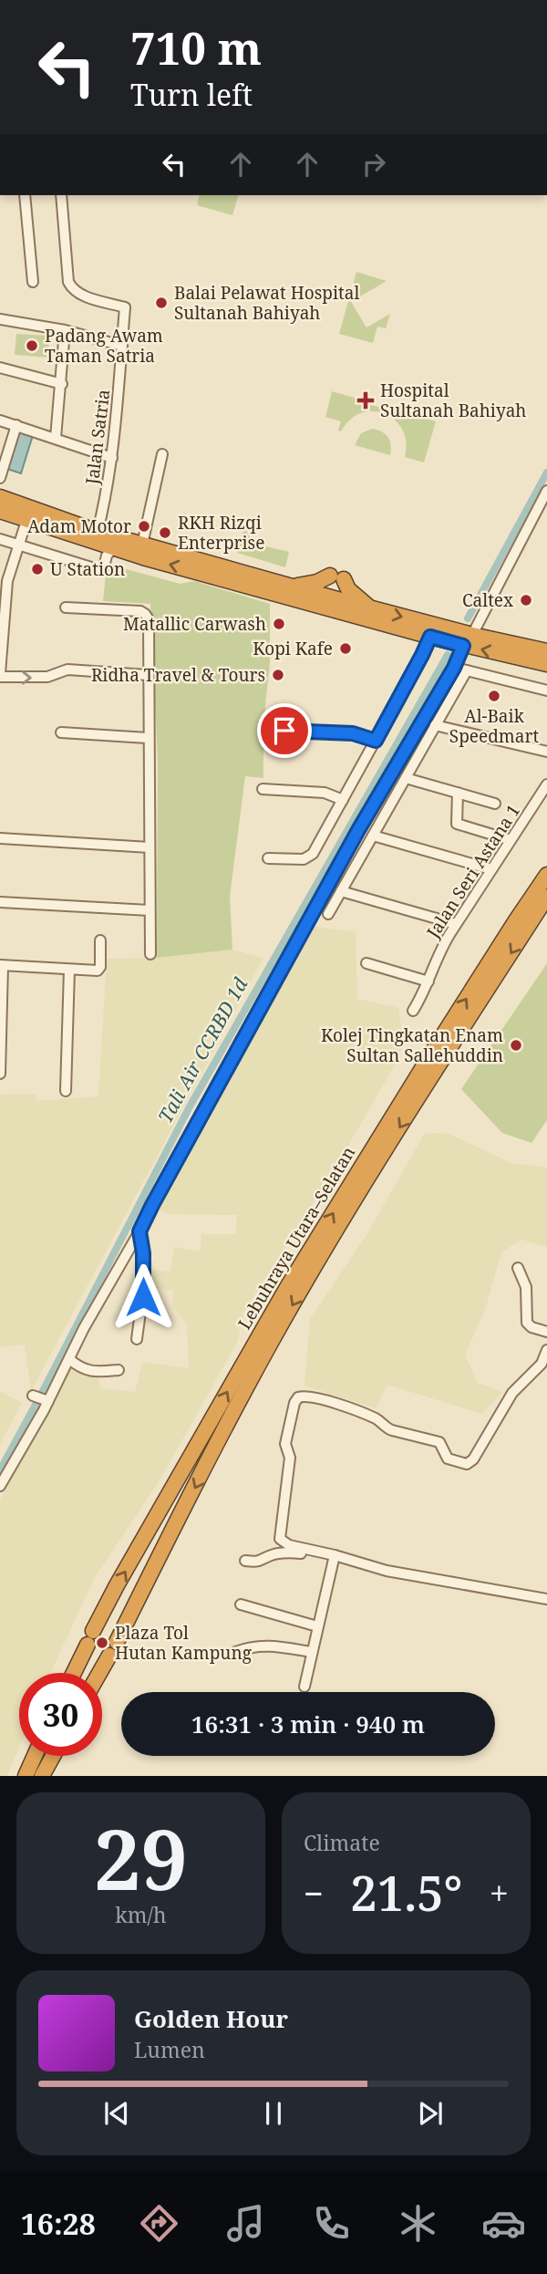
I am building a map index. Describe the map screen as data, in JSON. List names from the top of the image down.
{
  "streets": {
    "highway": ["Lebuhraya Utara–Selatan"],
    "street": ["Jalan Satria", "Jalan Seri Astana 1"]
  },
  "water": ["Tali Air CCRBD 1d"],
  "places": {
    "other": [
      "Balai Pelawat Hospital Sultanah Bahiyah",
      "Padang Awam Taman Satria",
      "Adam Motor",
      "RKH Rizqi Enterprise",
      "U Station",
      "Caltex",
      "Matallic Carwash",
      "Kopi Kafe",
      "Ridha Travel & Tours",
      "Al-Baik Speedmart",
      "Kolej Tingkatan Enam Sultan Sallehuddin",
      "Plaza Tol Hutan Kampung"
    ],
    "health": ["Hospital Sultanah Bahiyah"]
  },
  "page": {
    "turn": ["710 m", "Turn left"],
    "limit": "30",
    "trip": "16:31 · 3 min · 940 m",
    "tile": [
      ["29", "km/h"],
      "Climate"
    ],
    "heat": ["−", "21.5°", "+"],
    "song": ["Golden Hour", "Lumen"],
    "tabs": "16:28"
  }
}
